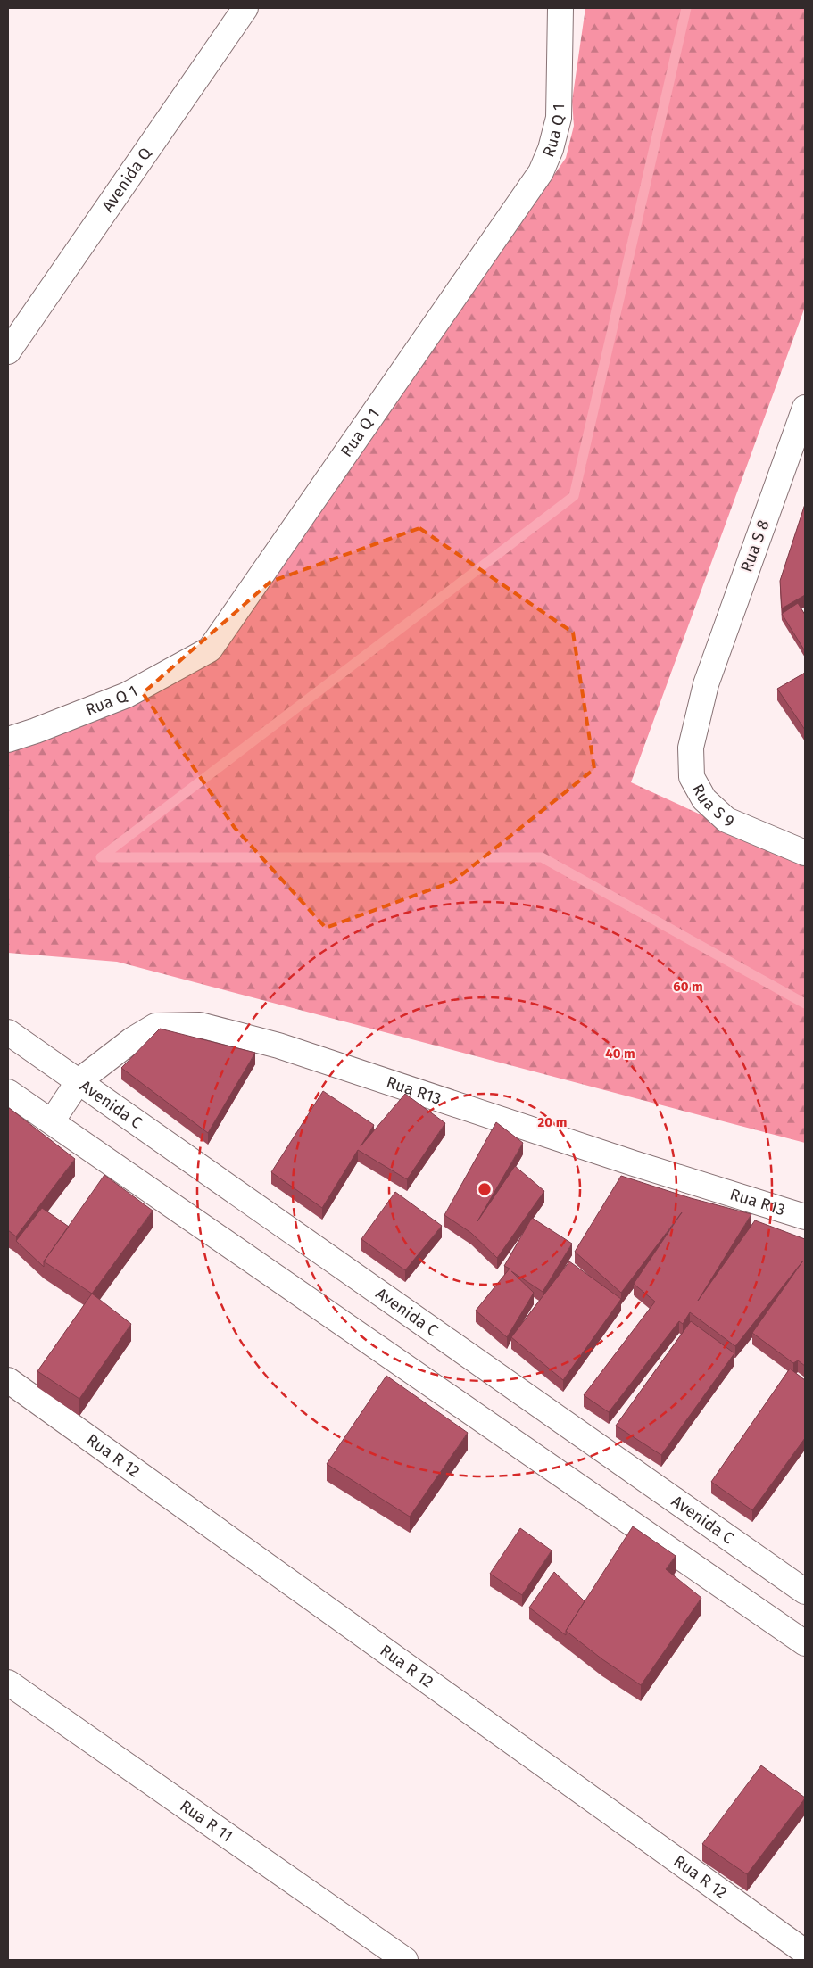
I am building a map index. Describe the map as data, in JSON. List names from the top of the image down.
{
  "streets": {
    "street": [
      "Rua Q 1",
      "Avenida Q",
      "Rua S 8",
      "Rua S 9",
      "Rua R13",
      "Avenida C",
      "Rua R 12",
      "Rua R 11"
    ]
  },
  "crossings": [
    ["Rua S 8", "Rua S 9"],
    ["Rua R13", "Avenida C"]
  ],
  "rings": ["60 m", "40 m", "20 m"]
}
